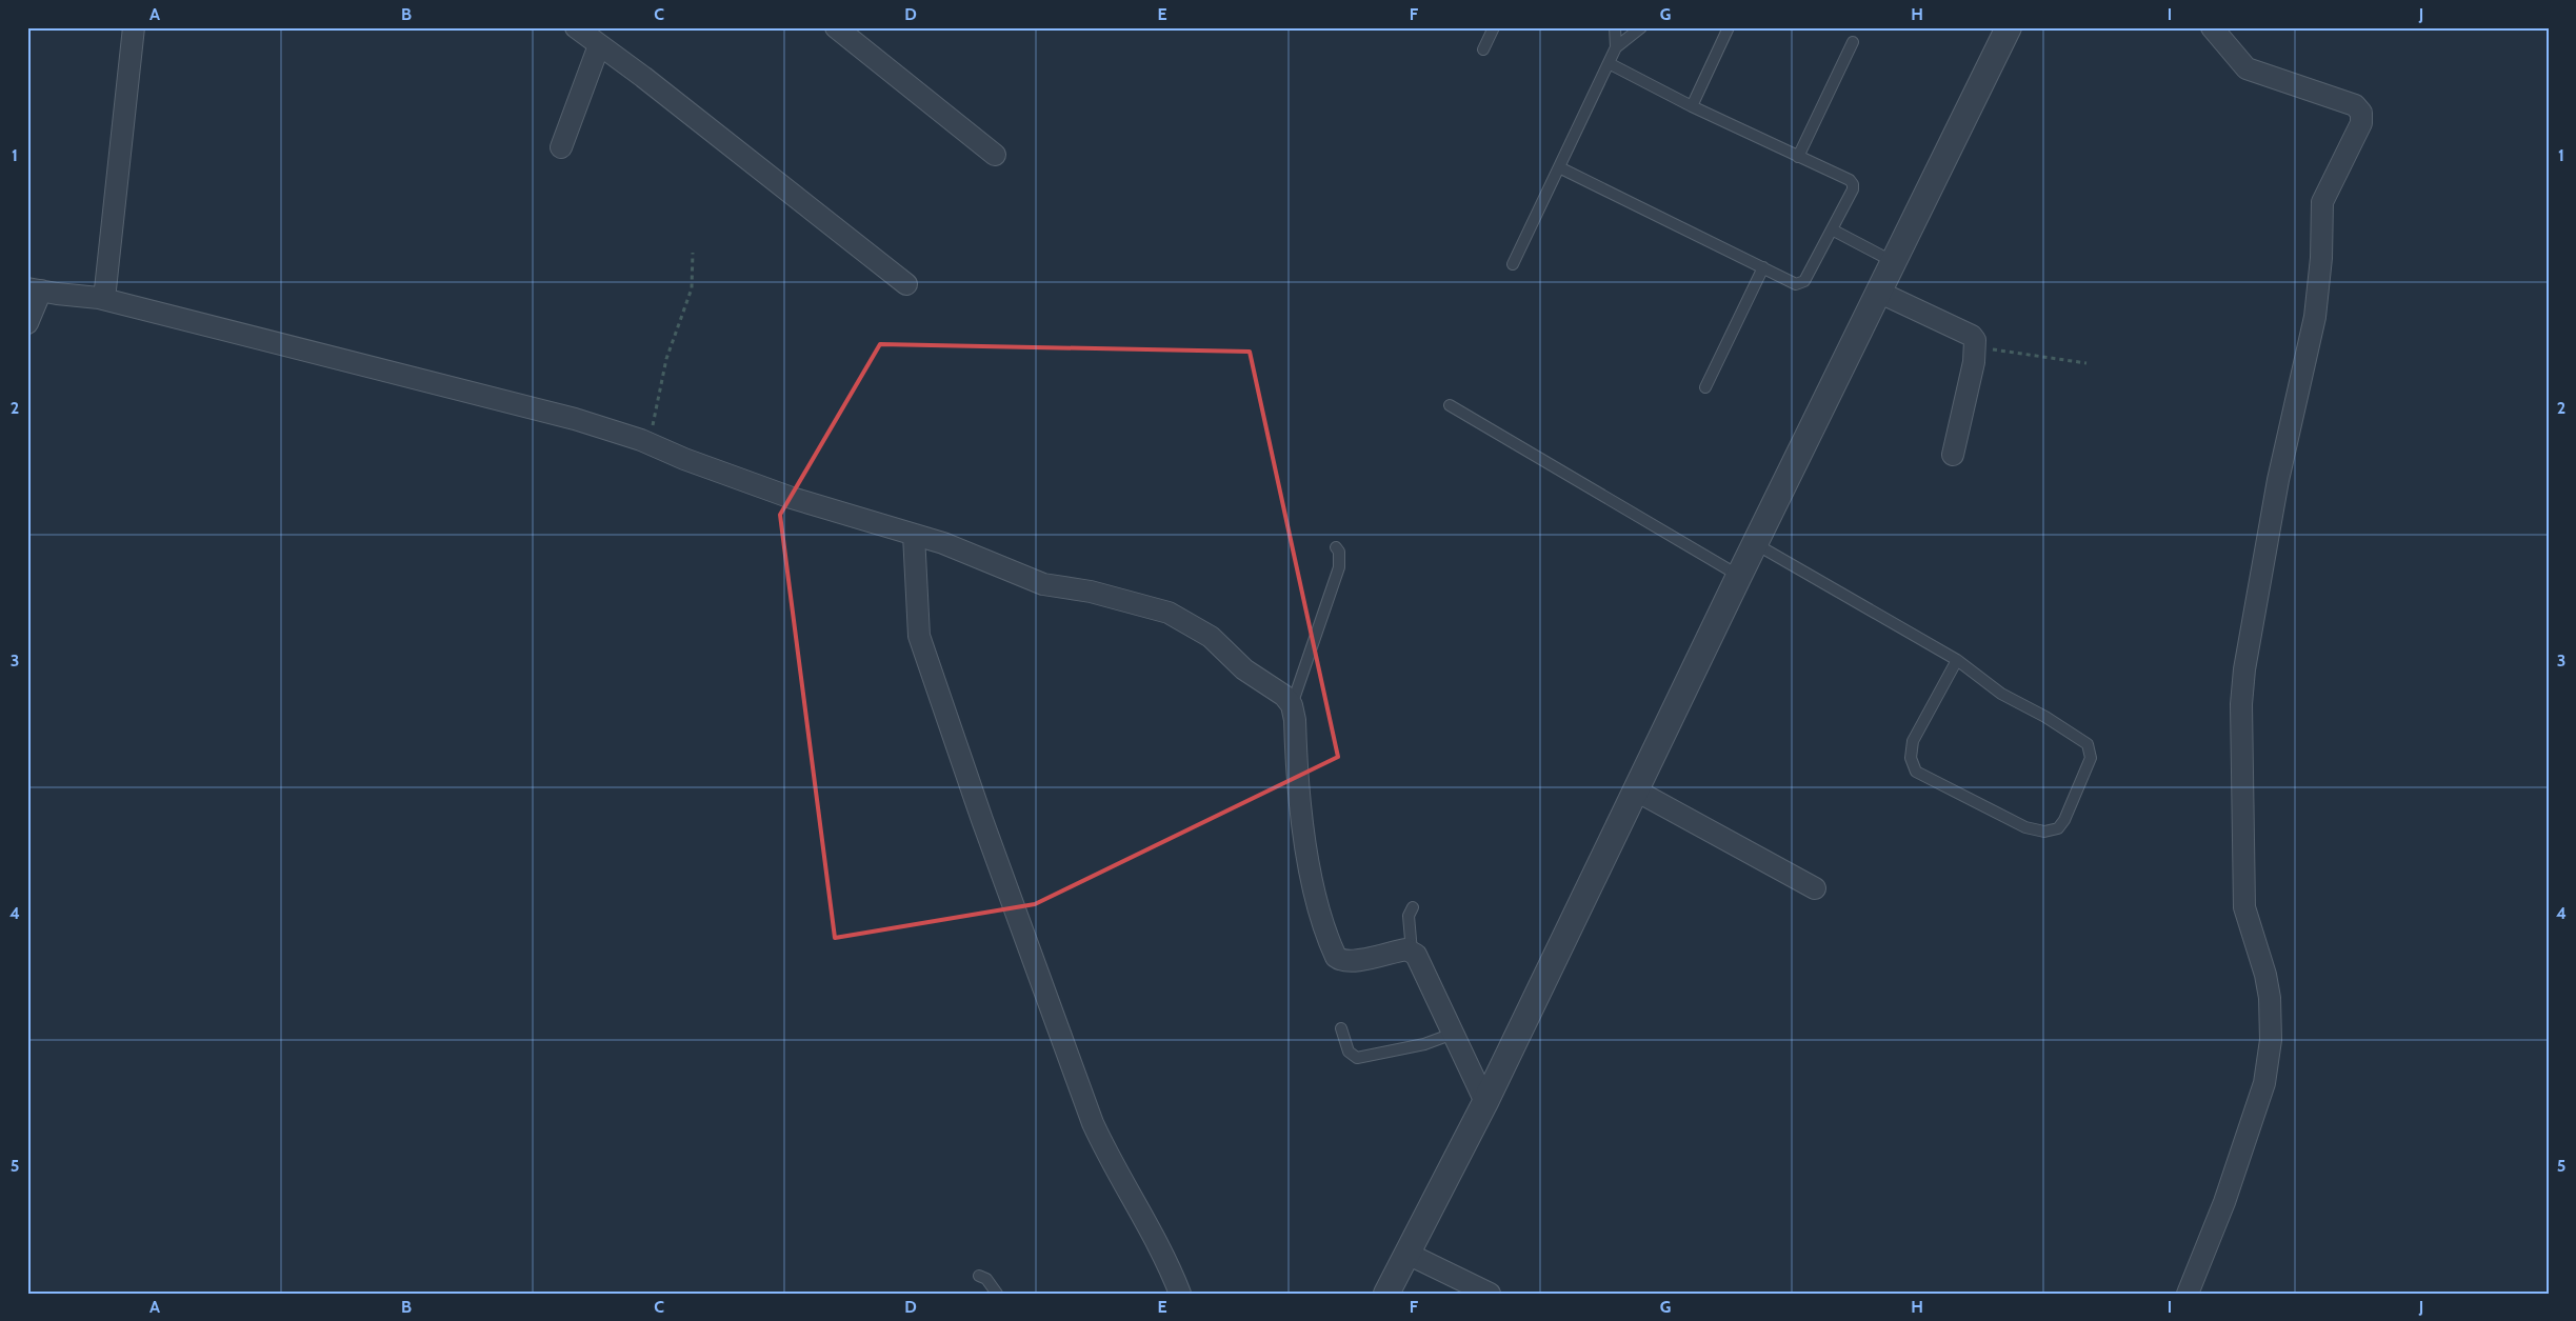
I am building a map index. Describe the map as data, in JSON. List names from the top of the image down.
{
  "grid": {
    "columns": [
      "A",
      "B",
      "C",
      "D",
      "E",
      "F",
      "G",
      "H",
      "I",
      "J"
    ],
    "rows": [
      "1",
      "2",
      "3",
      "4",
      "5"
    ]
  }
}
